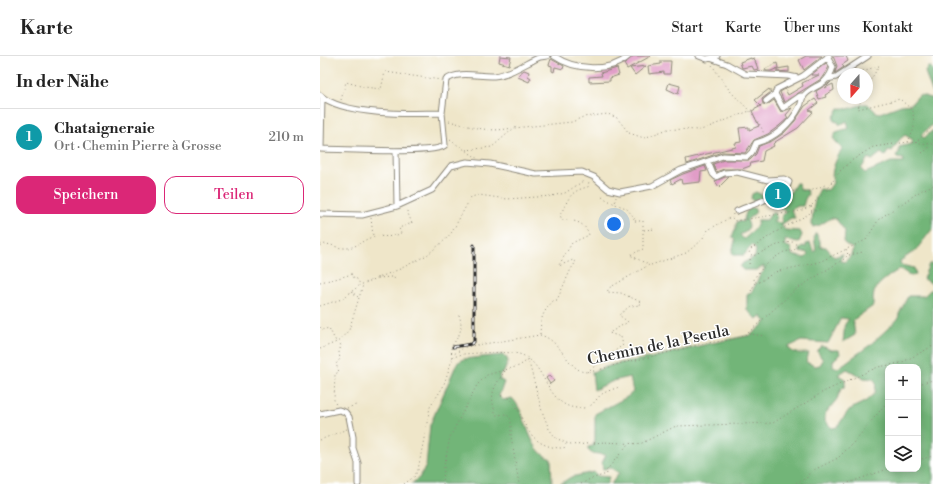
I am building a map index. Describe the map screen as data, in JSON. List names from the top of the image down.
{
  "streets": {
    "path": ["Chemin de la Pseula"]
  },
  "north": "bottom",
  "page": {
    "header": "Karte",
    "nav": [
      "Start",
      "Karte",
      "Über uns",
      "Kontakt"
    ],
    "heading": "In der Nähe",
    "list": [
      {
        "mark": "1",
        "name": "Chataigneraie",
        "note": "Ort · Chemin Pierre à Grosse",
        "value": "210 m"
      }
    ],
    "buttons": ["Speichern", "Teilen"],
    "pins": "1",
    "map_buttons": ["+", "−"]
  }
}
